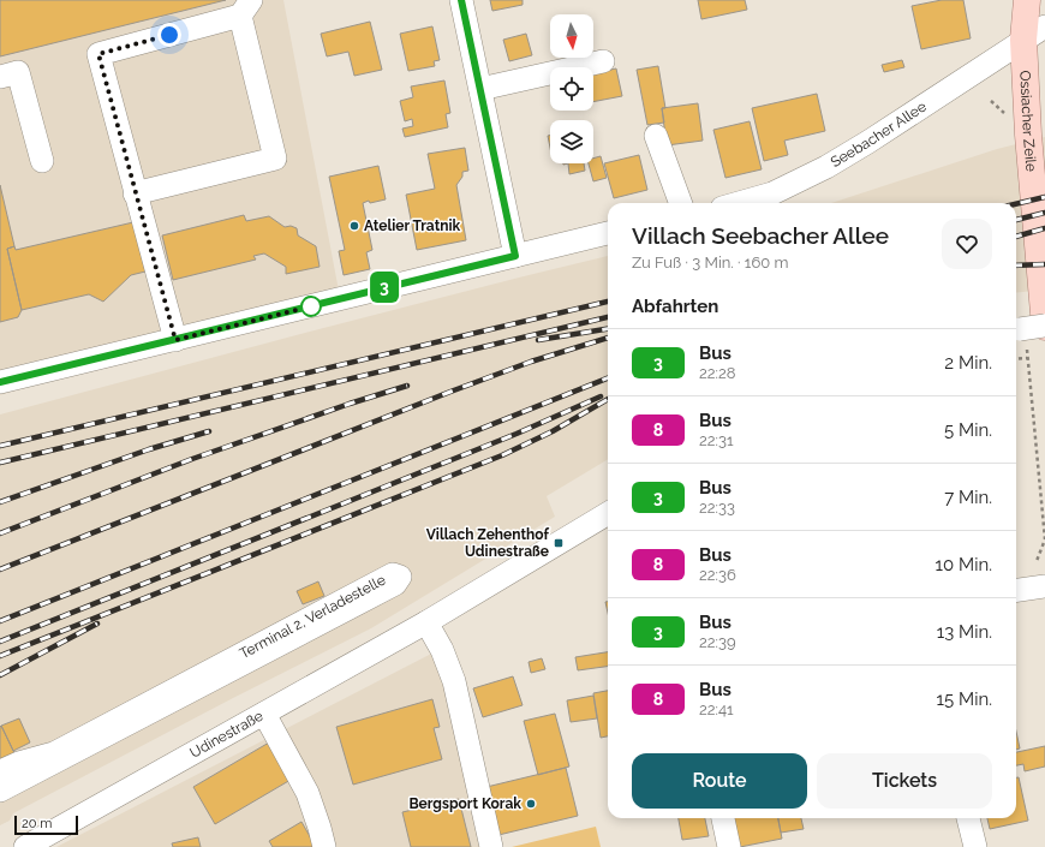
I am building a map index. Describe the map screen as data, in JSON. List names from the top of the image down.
{
  "streets": {
    "main road": ["Ossiacher Zeile"],
    "street": ["Seebacher Allee", "Terminal 2, Verladestelle", "Udinestraße"]
  },
  "crossings": [
    ["Ossiacher Zeile", "Seebacher Allee"]
  ],
  "places": {
    "other": ["Atelier Tratnik", "Bergsport Korak"],
    "transit": ["Villach Zehenthof Udinestraße"]
  },
  "lines": ["bus line 3"],
  "scale_bar": "20 m",
  "north": "bottom",
  "page": {
    "on_map": "3",
    "heading": [
      ["Villach Seebacher Allee", "Zu Fuß · 3 Min. · 160 m"],
      "Abfahrten"
    ],
    "list": [
      {
        "mark": "3",
        "name": "Bus",
        "note": "22:28",
        "value": "2 Min."
      },
      {
        "mark": "8",
        "name": "Bus",
        "note": "22:31",
        "value": "5 Min."
      },
      {
        "mark": "3",
        "name": "Bus",
        "note": "22:33",
        "value": "7 Min."
      },
      {
        "mark": "8",
        "name": "Bus",
        "note": "22:36",
        "value": "10 Min."
      },
      {
        "mark": "3",
        "name": "Bus",
        "note": "22:39",
        "value": "13 Min."
      },
      {
        "mark": "8",
        "name": "Bus",
        "note": "22:41",
        "value": "15 Min."
      }
    ],
    "buttons": ["Route", "Tickets"],
    "scale": "20 m"
  }
}
